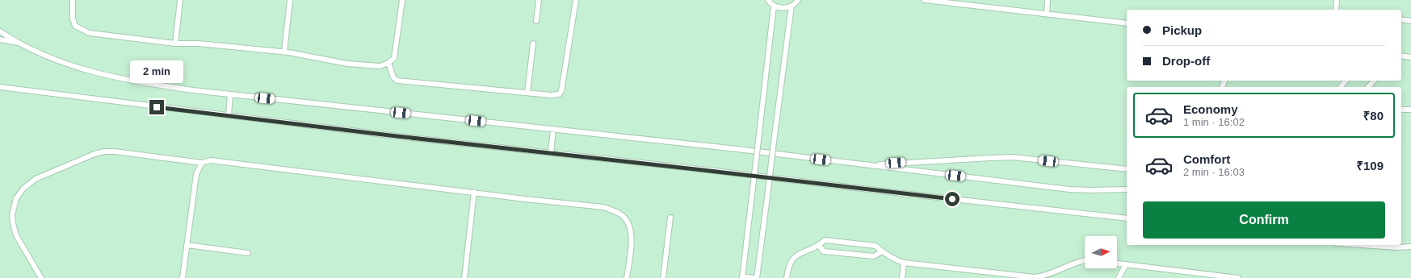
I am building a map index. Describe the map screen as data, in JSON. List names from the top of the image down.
{
  "north": "right",
  "page": {
    "banner": ["Pickup", "Drop-off"],
    "bubble": "2 min",
    "list": [
      {
        "name": "Economy",
        "note": "1 min · 16:02",
        "value": "₹80"
      },
      {
        "name": "Comfort",
        "note": "2 min · 16:03",
        "value": "₹109"
      }
    ],
    "buttons": "Confirm"
  }
}
